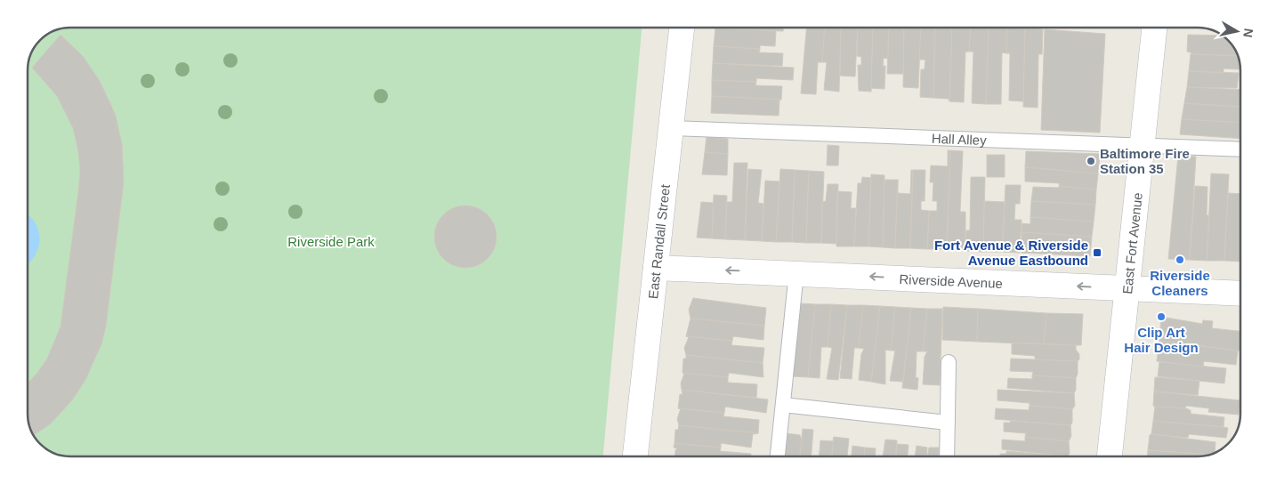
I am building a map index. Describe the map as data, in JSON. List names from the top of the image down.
{
  "streets": {
    "street": ["East Randall Street", "East Fort Avenue", "Riverside Avenue"],
    "lane": ["Hall Alley"]
  },
  "crossings": [
    ["Hall Alley", "East Randall Street"],
    ["Hall Alley", "East Fort Avenue"],
    ["East Randall Street", "Riverside Avenue"],
    ["East Fort Avenue", "Riverside Avenue"]
  ],
  "one_way": ["Riverside Avenue"],
  "parks": ["Riverside Park"],
  "places": {
    "other": ["Baltimore Fire Station 35", "Riverside Cleaners", "Clip Art Hair Design"],
    "transit": ["Fort Avenue & Riverside Avenue Eastbound"]
  },
  "north": "right"
}
